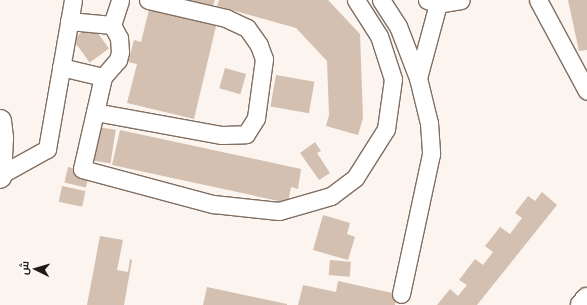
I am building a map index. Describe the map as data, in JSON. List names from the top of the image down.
{
  "north": "left"
}
